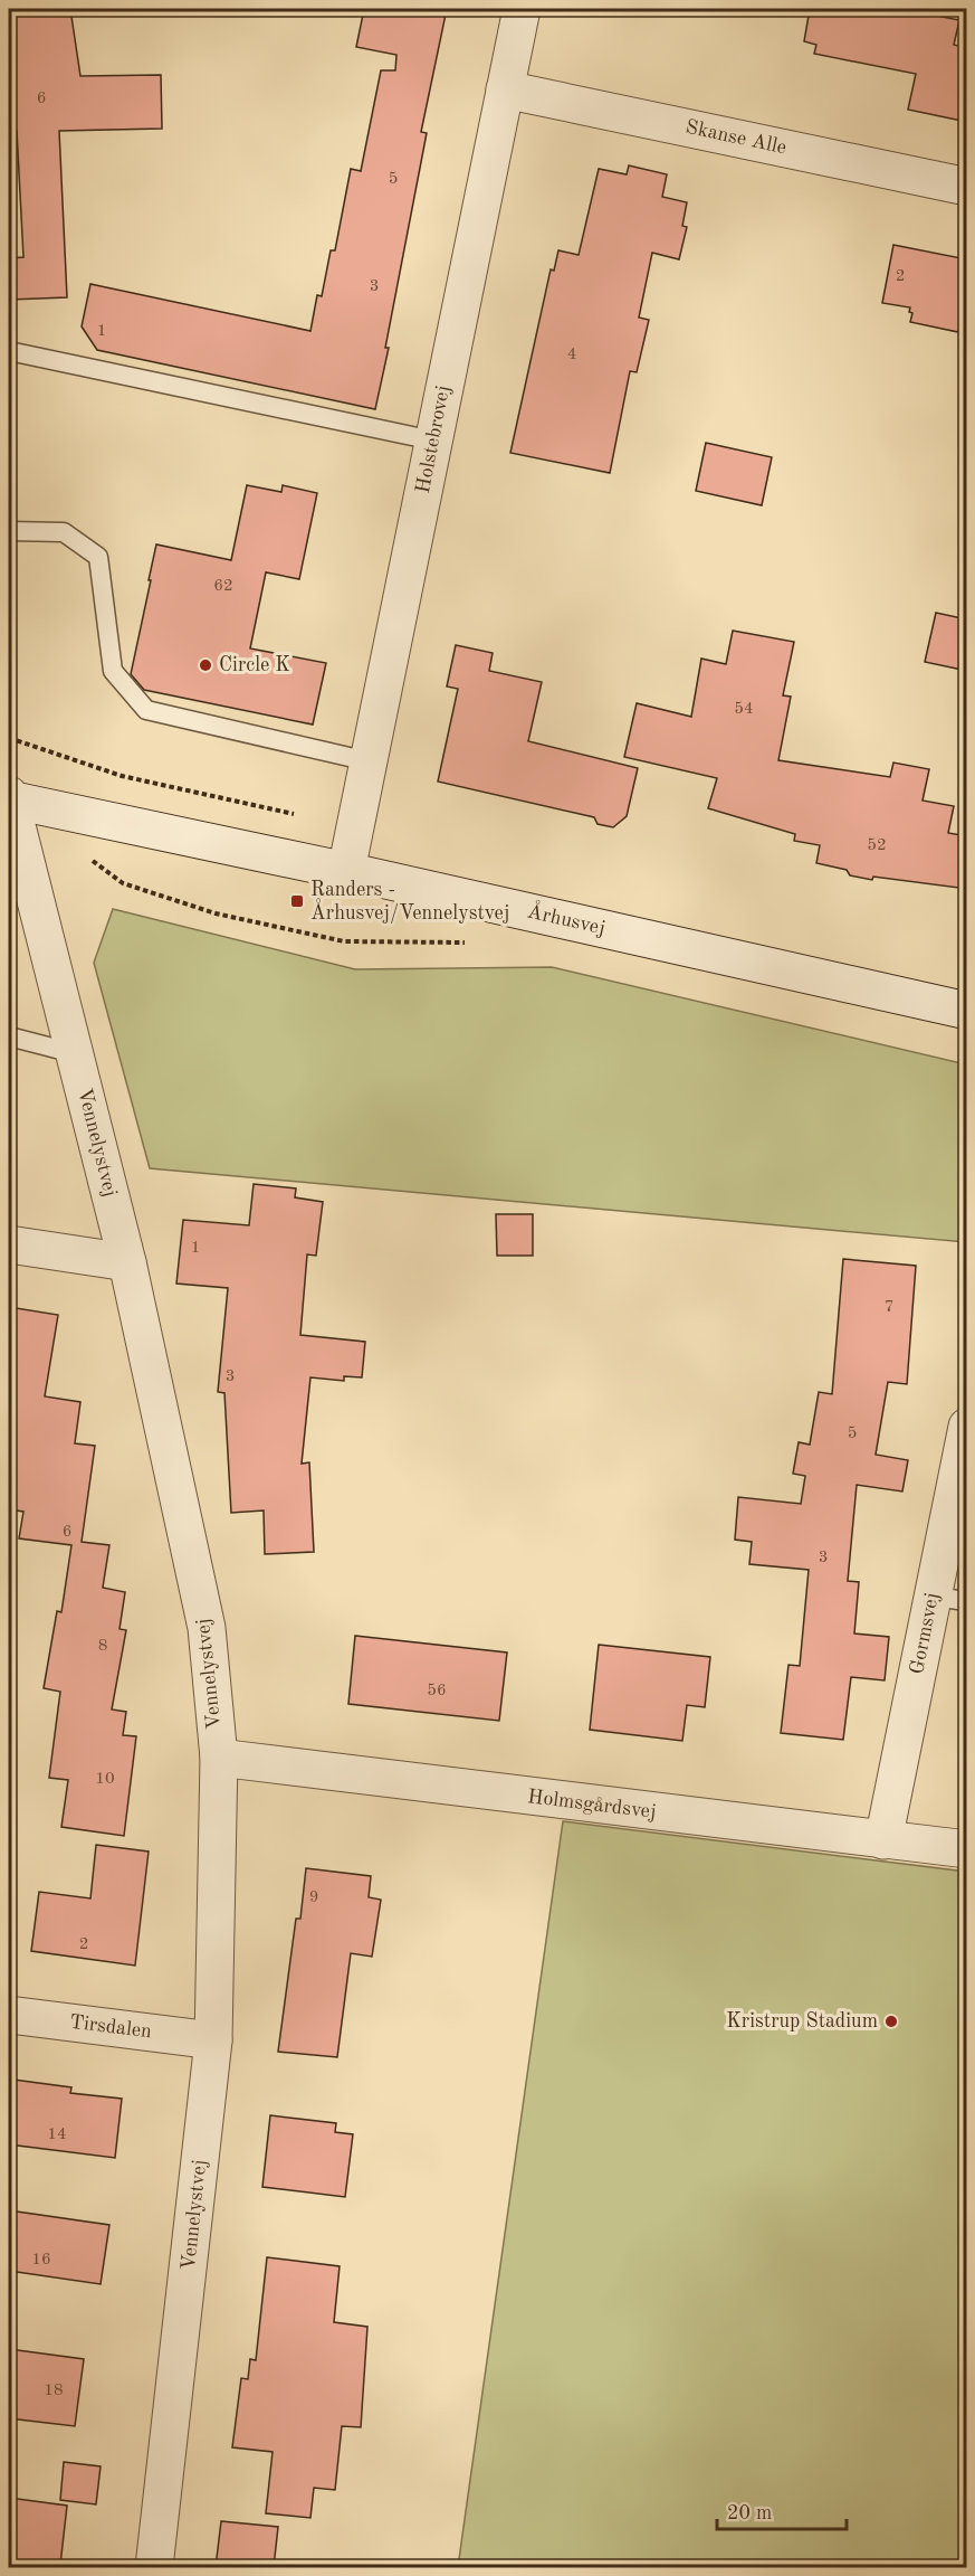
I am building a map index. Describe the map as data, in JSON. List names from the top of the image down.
{
  "streets": {
    "street": [
      "Skanse Alle",
      "Holstebrovej",
      "Århusvej",
      "Vennelystvej",
      "Gormsvej",
      "Holmsgårdsvej",
      "Tirsdalen"
    ]
  },
  "crossings": [
    ["Skanse Alle", "Holstebrovej"],
    ["Holstebrovej", "Århusvej"],
    ["Århusvej", "Vennelystvej"],
    ["Vennelystvej", "Holmsgårdsvej"],
    ["Vennelystvej", "Tirsdalen"],
    ["Gormsvej", "Holmsgårdsvej"]
  ],
  "places": {
    "other": ["Circle K", "Kristrup Stadium"],
    "transit": ["Randers - Århusvej/Vennelystvej"]
  },
  "house_numbers": [
    "6",
    "5",
    "2",
    "3",
    "1",
    "4",
    "62",
    "54",
    "52",
    "1",
    "7",
    "3",
    "5",
    "6",
    "3",
    "8",
    "56",
    "10",
    "9",
    "2",
    "14",
    "16",
    "18"
  ],
  "scale_bar": "20 m"
}
